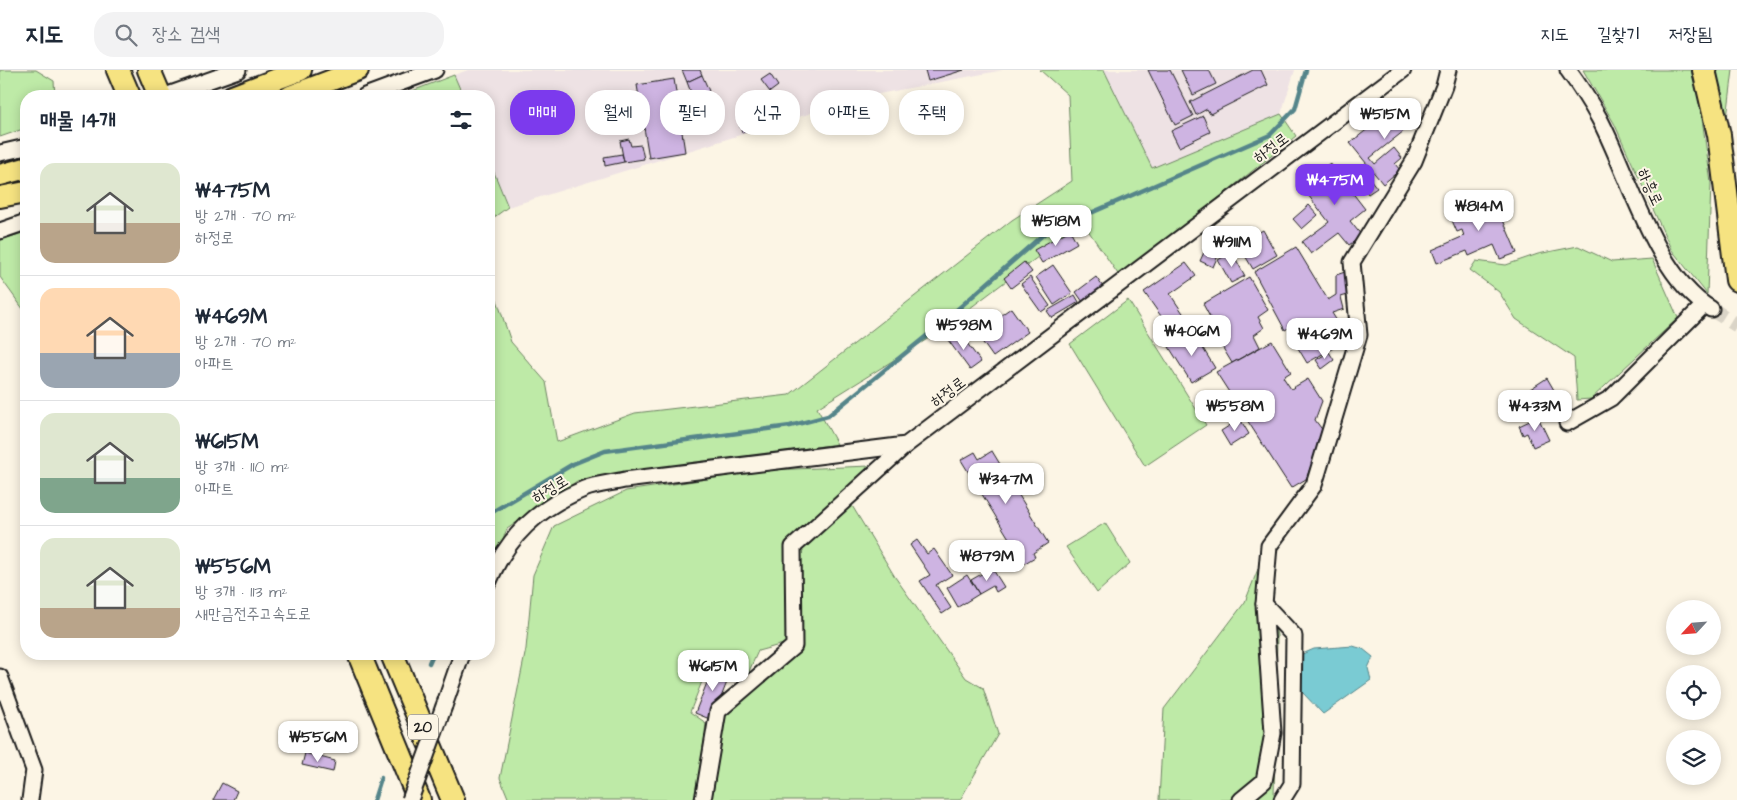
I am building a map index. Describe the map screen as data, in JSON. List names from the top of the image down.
{
  "streets": {
    "highway": ["20"],
    "street": ["하정로", "하흥로"]
  },
  "north": "bottom left",
  "page": {
    "header": "지도",
    "search": "장소 검색",
    "nav": ["지도", "길찾기", "저장됨"],
    "chip": [
      "매매",
      "월세",
      "필터",
      "신규",
      "아파트",
      "주택"
    ],
    "heading": "매물 14개",
    "price": [
      "₩515M",
      "₩475M",
      "₩814M",
      "₩518M",
      "₩911M",
      "₩598M",
      "₩406M",
      "₩469M",
      "₩558M",
      "₩433M",
      "₩347M",
      "₩879M",
      "₩615M",
      "₩556M"
    ],
    "list": [
      {
        "name": "₩475M",
        "note": "방 2개 · 70 m² · 하정로"
      },
      {
        "name": "₩469M",
        "note": "방 2개 · 70 m² · 아파트"
      },
      {
        "name": "₩615M",
        "note": "방 3개 · 110 m² · 아파트"
      },
      {
        "name": "₩556M",
        "note": "방 3개 · 113 m² · 새만금전주고속도로"
      }
    ]
  }
}
